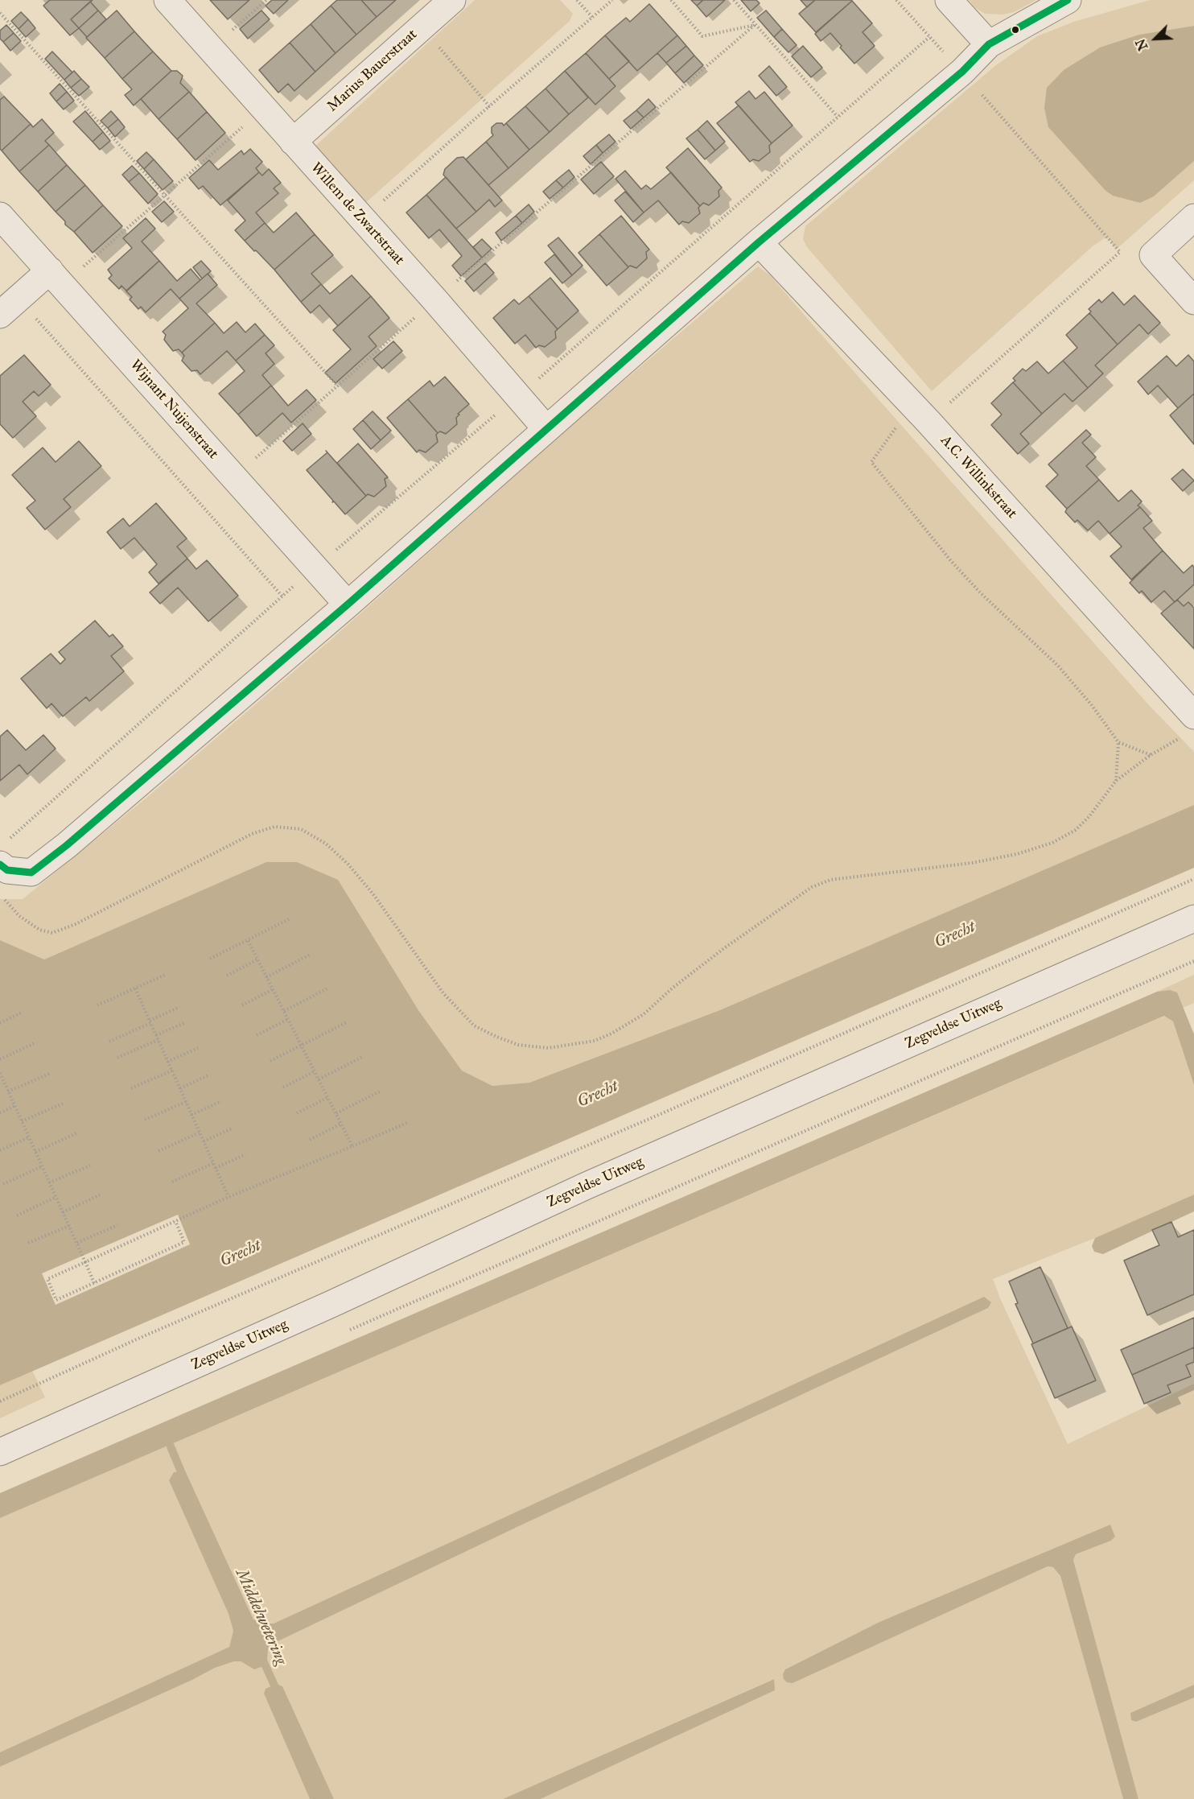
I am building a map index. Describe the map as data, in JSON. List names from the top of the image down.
{
  "streets": {
    "street": [
      "Marius Bauerstraat",
      "Willem de Zwartstraat",
      "Wijnant Nuijenstraat",
      "A.C. Willinkstraat",
      "Zegveldse Uitweg"
    ]
  },
  "crossings": [
    ["Marius Bauerstraat", "Willem de Zwartstraat"]
  ],
  "water": ["Grecht", "Middelwetering"],
  "north": "bottom left"
}
